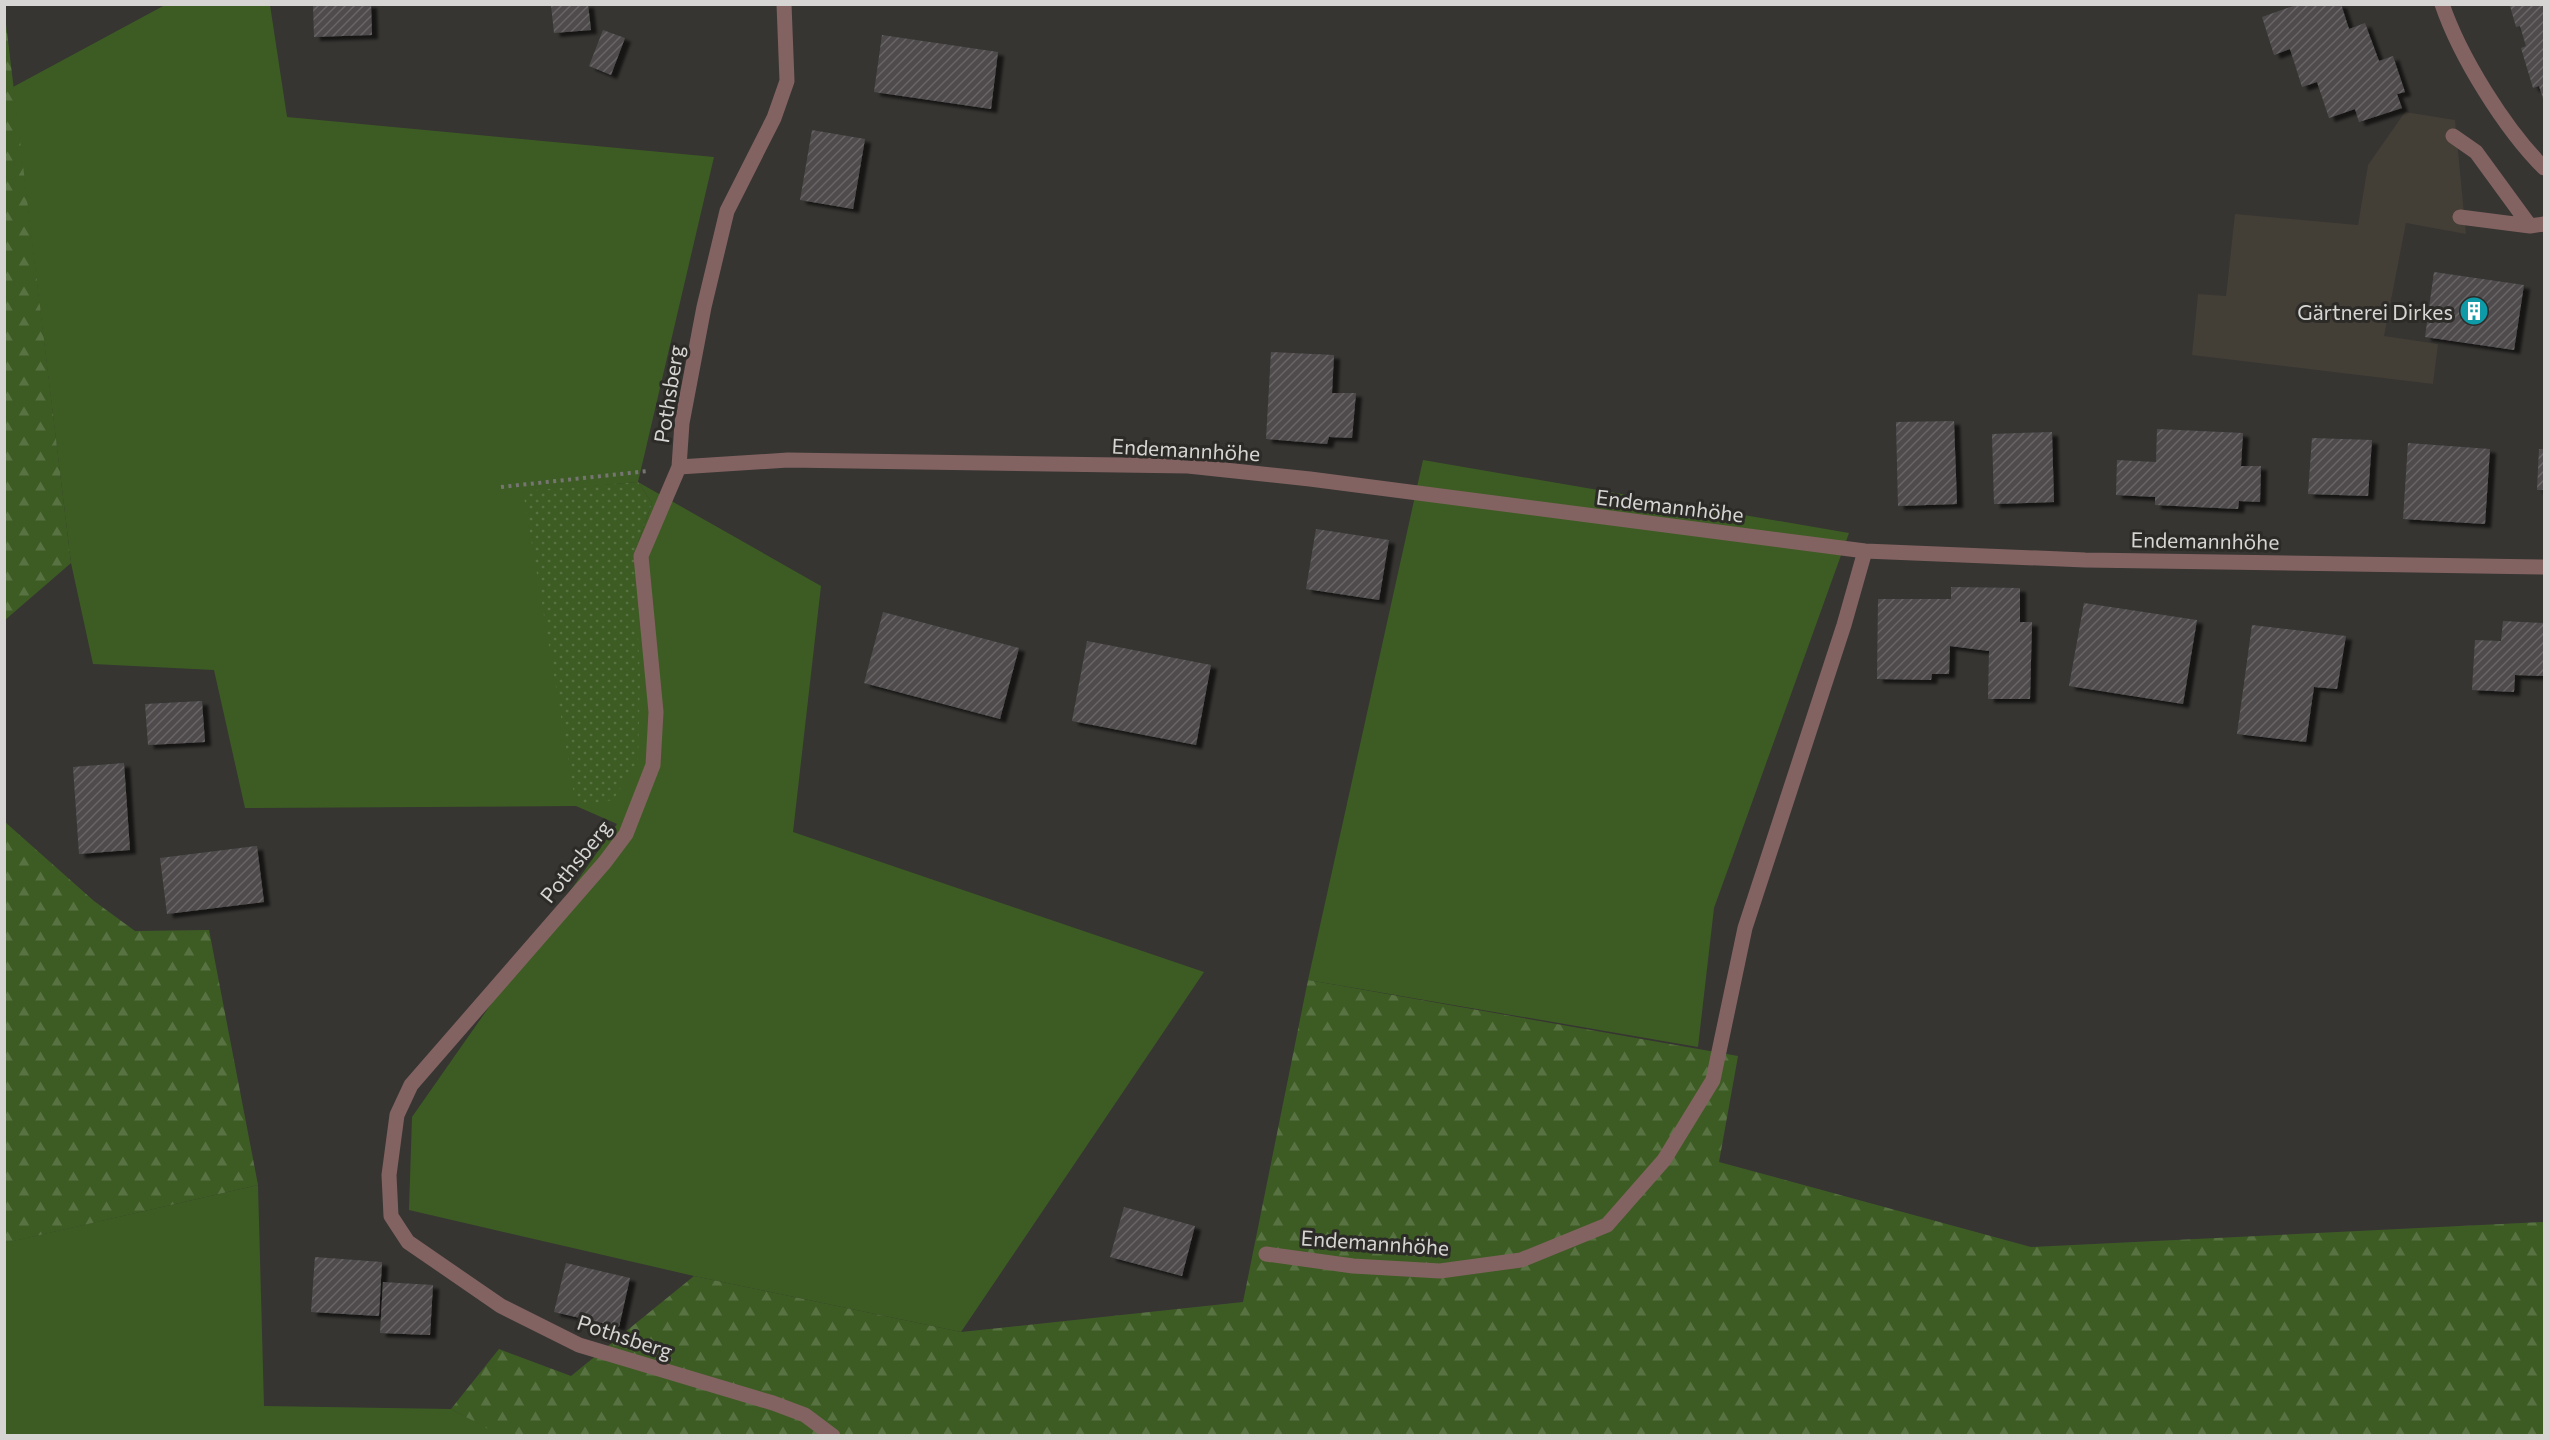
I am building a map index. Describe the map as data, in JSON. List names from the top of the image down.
{
  "streets": {
    "street": ["Pothsberg", "Endemannhöhe"]
  },
  "crossings": [
    ["Pothsberg", "Endemannhöhe"]
  ],
  "places": {
    "building": ["Gärtnerei Dirkes"]
  }
}
